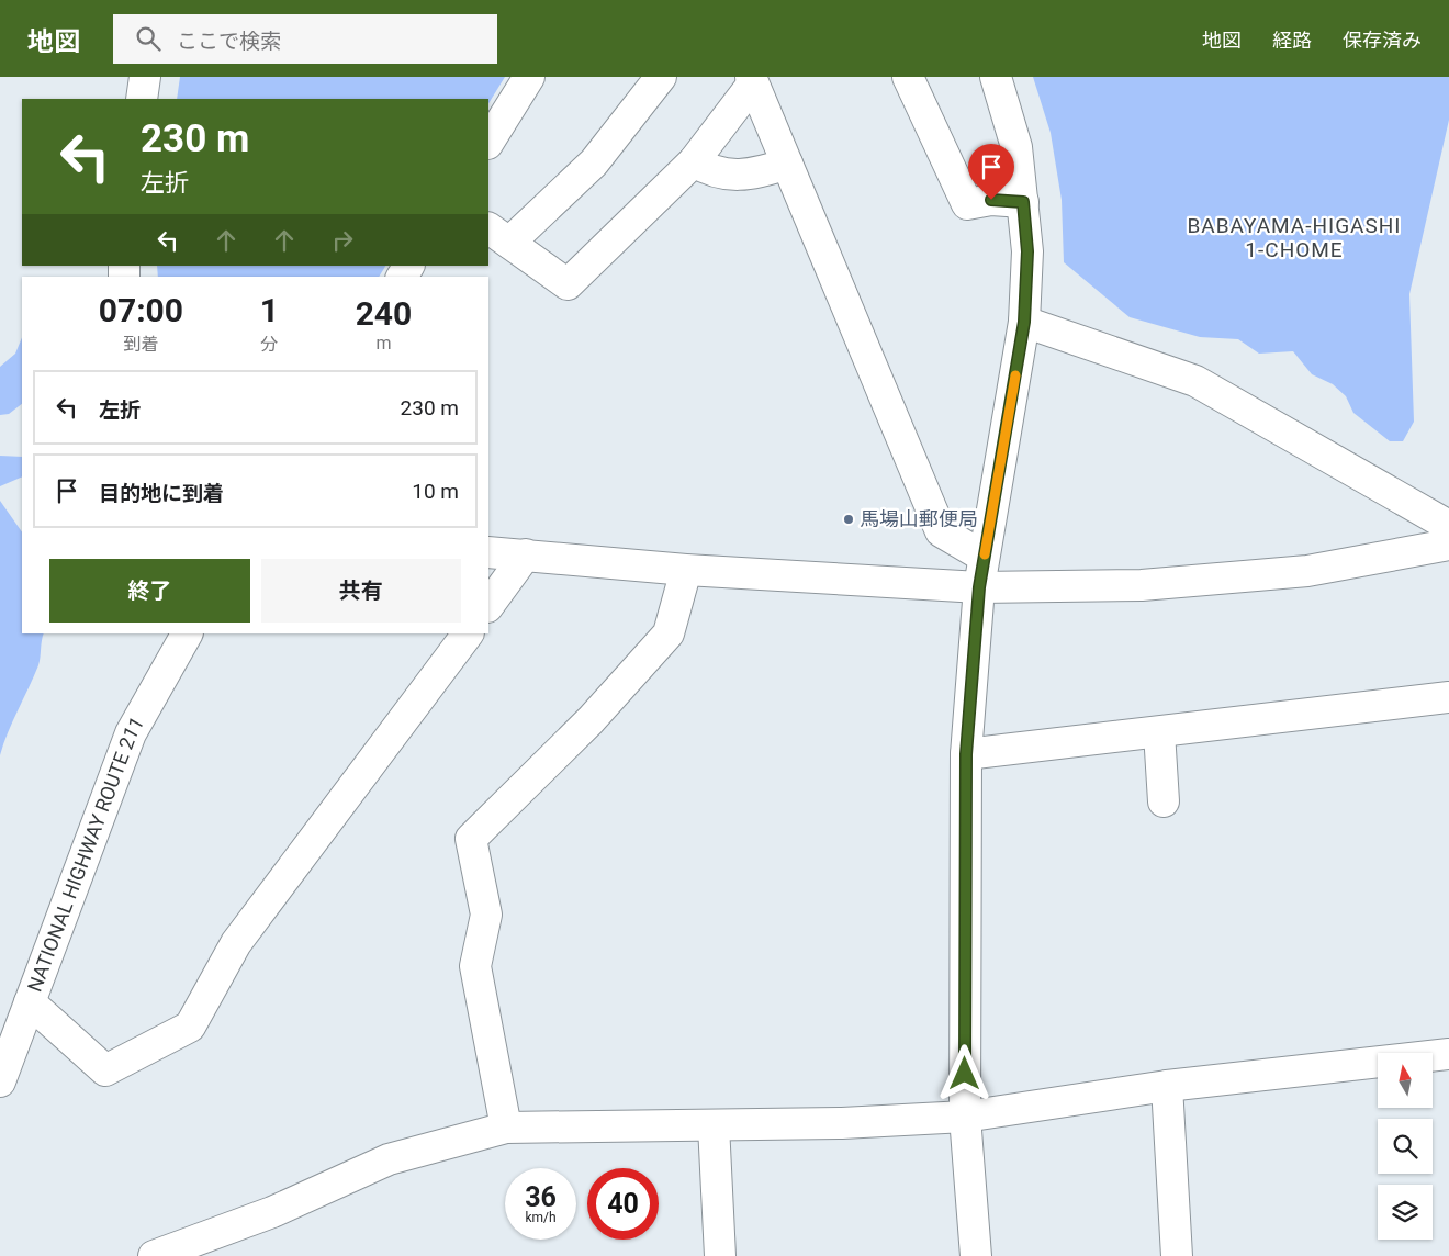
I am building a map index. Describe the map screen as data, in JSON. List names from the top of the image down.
{
  "streets": {
    "main road": ["NATIONAL HIGHWAY ROUTE 211"]
  },
  "districts": ["BABAYAMA-HIGASHI 1-CHOME"],
  "places": ["馬場山郵便局"],
  "north": "top",
  "page": {
    "header": "地図",
    "search": "ここで検索",
    "nav": ["地図", "経路", "保存済み"],
    "turn": ["230 m", "左折"],
    "eta": [
      "07:00",
      "到着",
      "1",
      "分",
      "240",
      "m"
    ],
    "list": [
      {
        "name": "左折",
        "value": "230 m"
      },
      {
        "name": "目的地に到着",
        "value": "10 m"
      }
    ],
    "buttons": ["終了", "共有"],
    "speed": "36 km/h",
    "limit": "40"
  }
}
